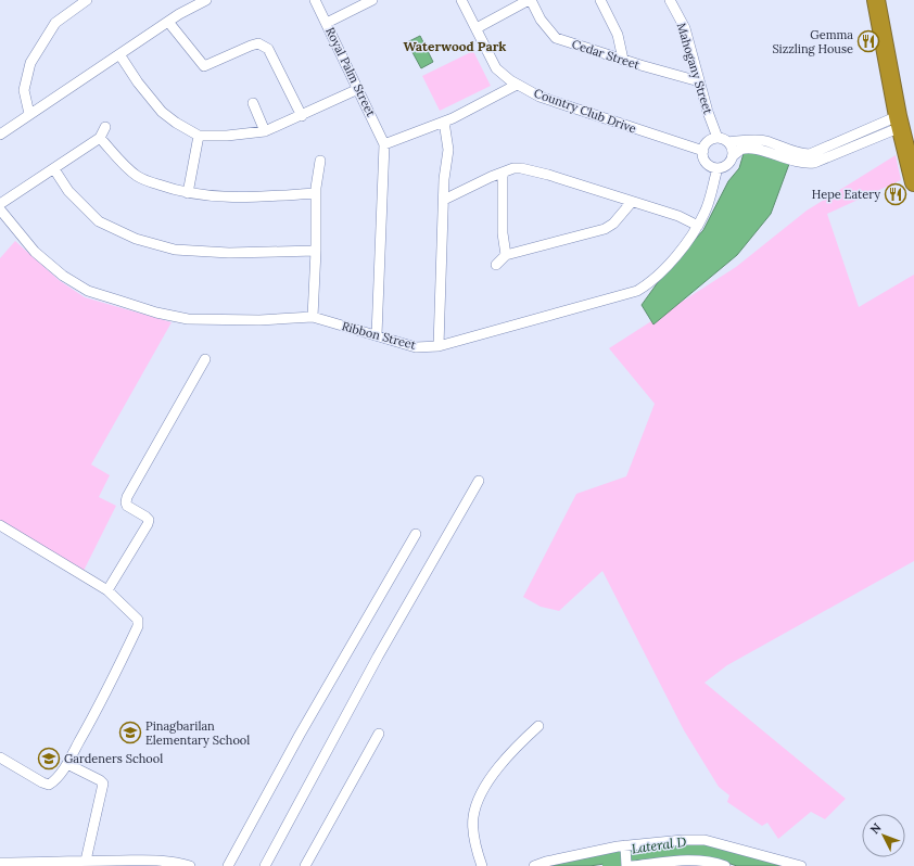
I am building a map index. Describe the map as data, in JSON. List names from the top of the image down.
{
  "streets": {
    "street": [
      "Cedar Street",
      "Mahogany Street",
      "Royal Palm Street",
      "Country Club Drive",
      "Ribbon Street"
    ]
  },
  "crossings": [
    ["Cedar Street", "Mahogany Street"],
    ["Mahogany Street", "Country Club Drive"],
    ["Mahogany Street", "Ribbon Street"],
    ["Country Club Drive", "Ribbon Street"]
  ],
  "districts": ["Waterwood Park"],
  "water": ["Lateral D"],
  "places": {
    "restaurant": ["Gemma Sizzling House", "Hepe Eatery"],
    "school or university": ["Pinagbarilan Elementary School", "Gardeners School"]
  },
  "north": "top left"
}
